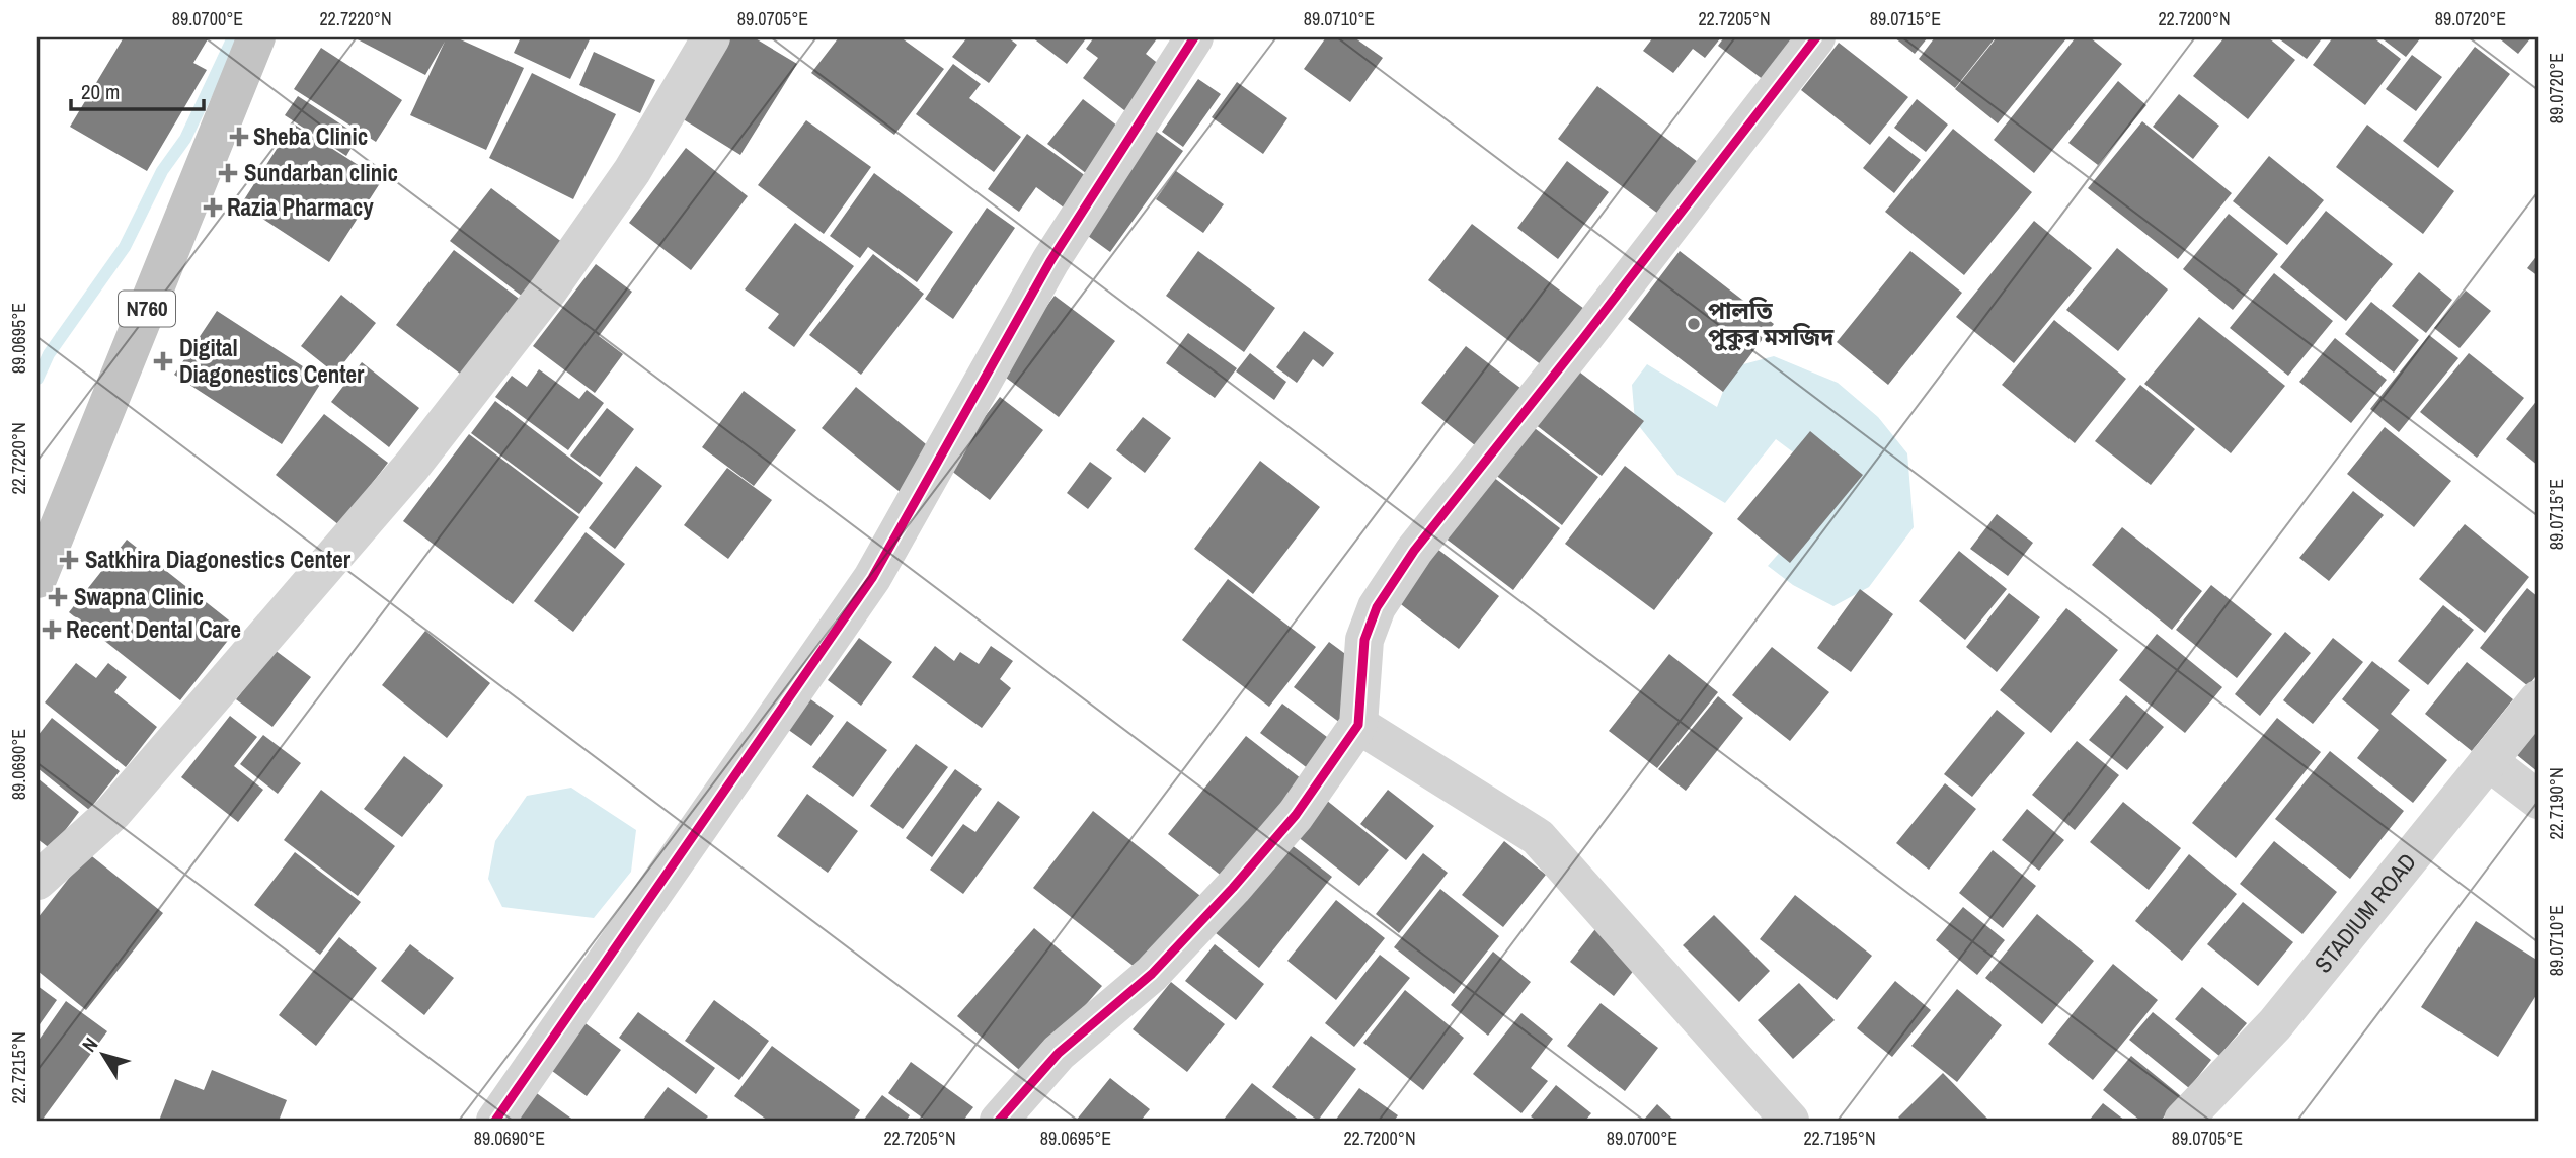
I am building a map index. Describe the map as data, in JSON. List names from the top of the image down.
{
  "streets": {
    "highway": ["N760"],
    "street": ["STADIUM ROAD"]
  },
  "places": {
    "health": [
      "Sheba Clinic",
      "Sundarban clinic",
      "Razia Pharmacy",
      "Digital Diagonestics Center",
      "Satkhira Diagonestics Center",
      "Swapna Clinic",
      "Recent Dental Care"
    ],
    "other": ["পালতি পুকুর মসজিদ"]
  },
  "scale_bar": "20 m",
  "north": "top left",
  "coordinates": [
    "89.0700°E",
    "22.7220°N",
    "89.0705°E",
    "89.0710°E",
    "22.7205°N",
    "89.0715°E",
    "22.7200°N",
    "89.0720°E",
    "89.0695°E",
    "89.0690°E",
    "22.7190°N",
    "22.7215°N",
    "22.7195°N"
  ]
}
